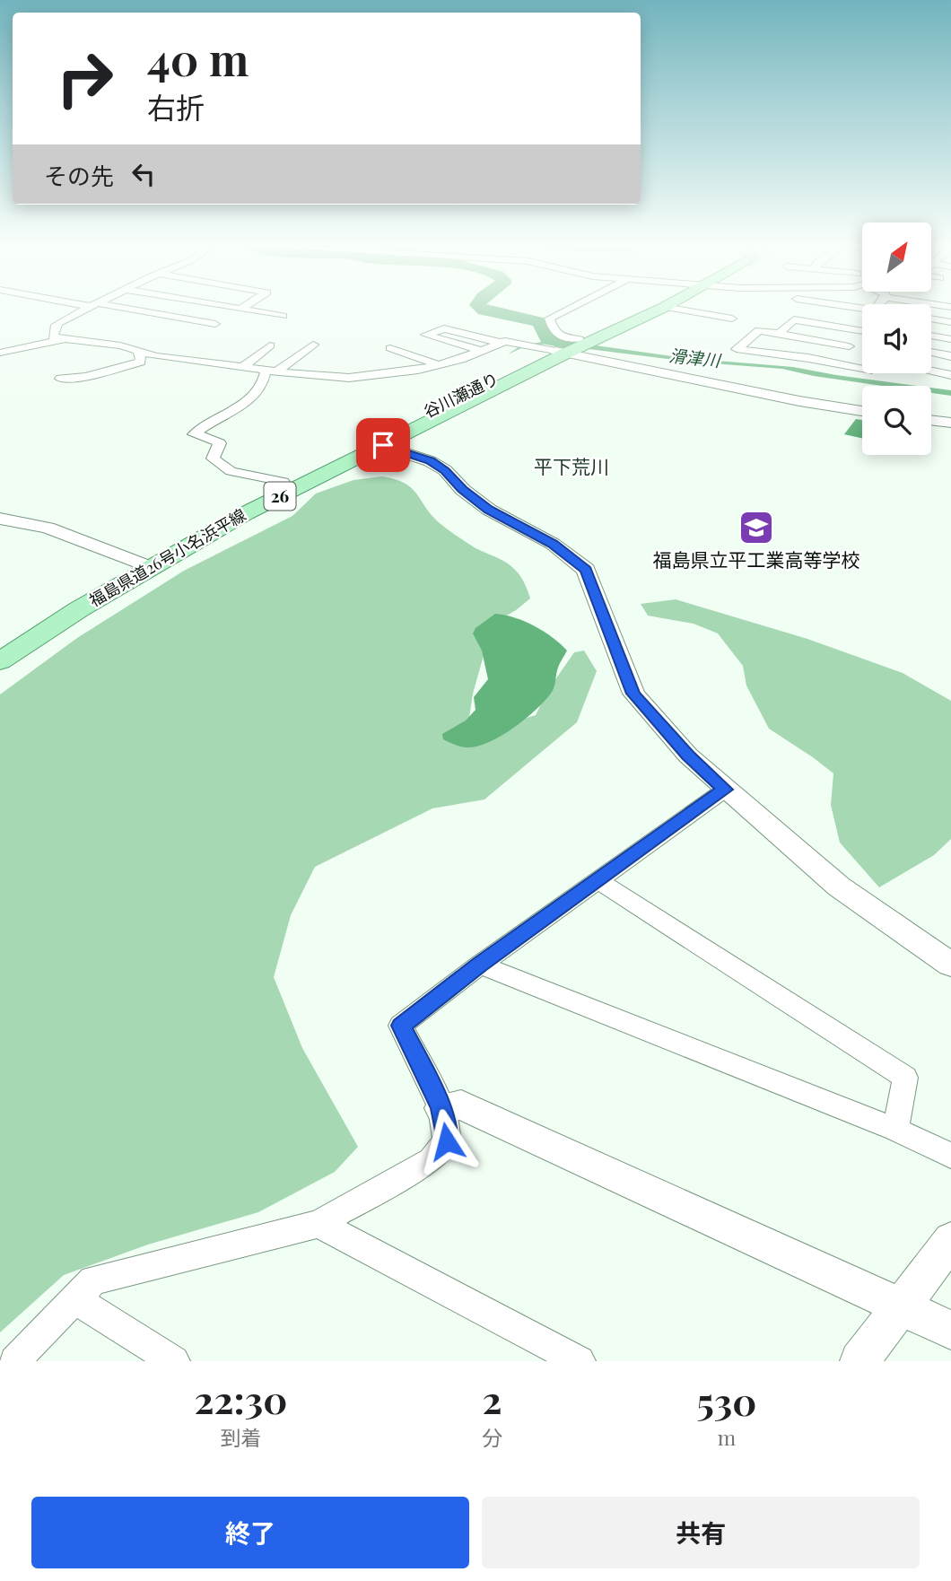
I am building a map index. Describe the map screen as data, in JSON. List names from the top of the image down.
{
  "streets": {
    "main road": ["26", "福島県道26号小名浜平線"]
  },
  "crossings": [
    ["26", "福島県道26号小名浜平線"]
  ],
  "districts": ["平下荒川"],
  "water": ["滑津川"],
  "places": {
    "school or university": ["福島県立平工業高等学校"]
  },
  "north": "top right",
  "page": {
    "turn": ["40 m", "右折"],
    "then": "その先",
    "eta": [
      "22:30",
      "到着",
      "2",
      "分",
      "530",
      "m"
    ],
    "buttons": ["終了", "共有"]
  }
}
